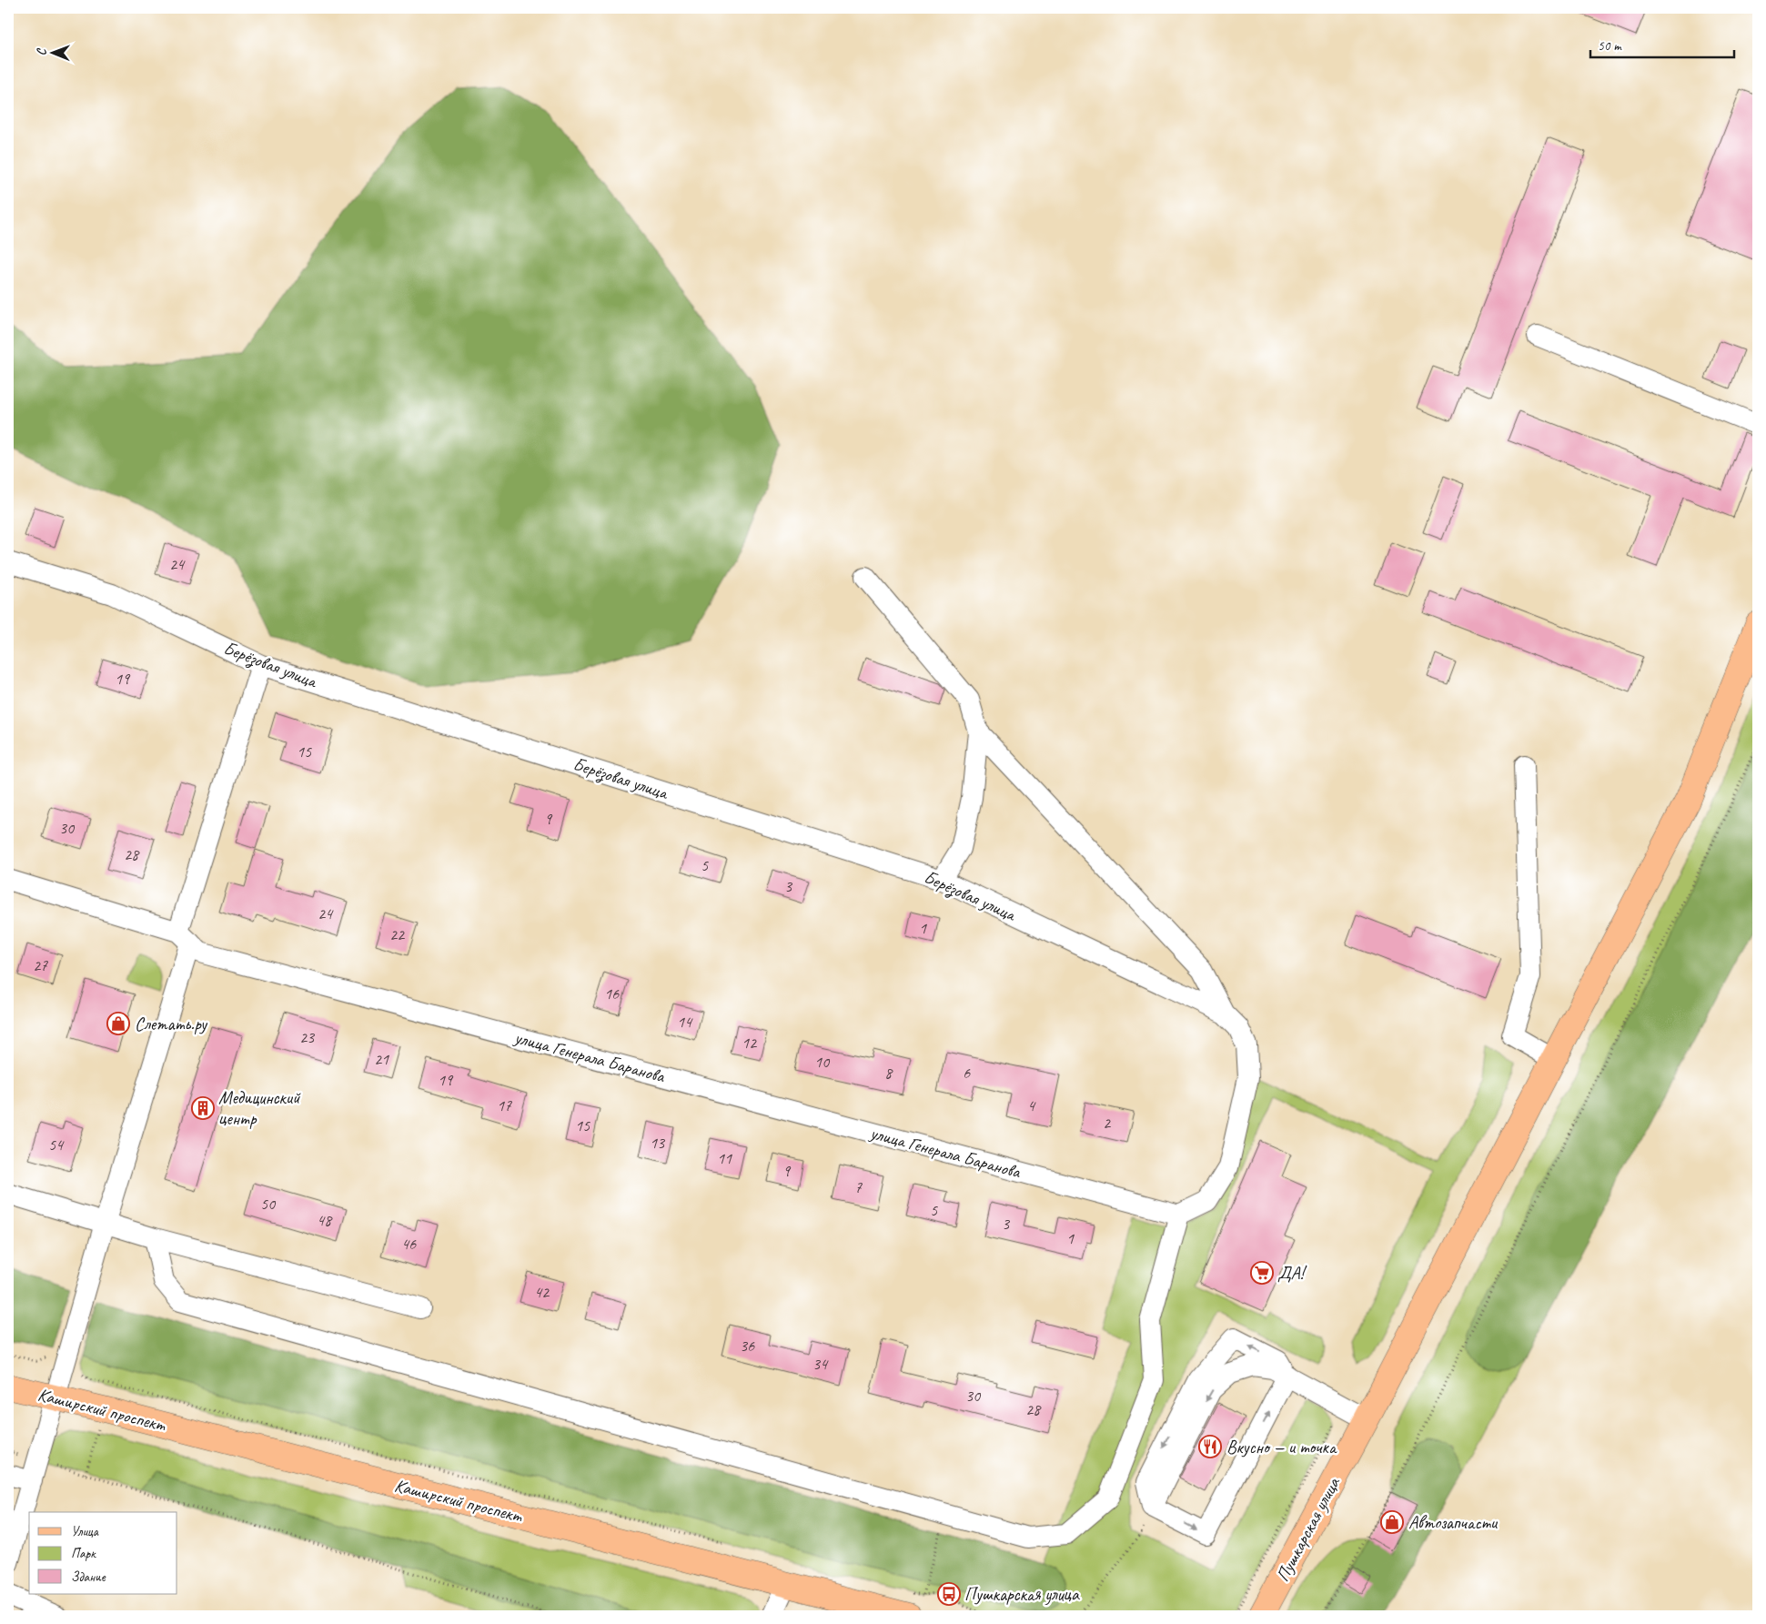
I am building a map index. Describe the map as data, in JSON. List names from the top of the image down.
{
  "streets": {
    "main road": ["Каширский проспект", "Пушкарская улица"],
    "street": ["Берёзовая улица", "улица Генерала Баранова"]
  },
  "places": {
    "shop": ["Слетать.ру", "Автозапчасти"],
    "building": ["Медицинский центр"],
    "supermarket": ["ДА!"],
    "restaurant": ["Вкусно — и точка"],
    "bus stop": ["Пушкарская улица"]
  },
  "house_numbers": [
    "24",
    "19",
    "15",
    "9",
    "30",
    "28",
    "5",
    "3",
    "24",
    "1",
    "22",
    "27",
    "16",
    "14",
    "23",
    "12",
    "21",
    "10",
    "8",
    "6",
    "19",
    "17",
    "4",
    "2",
    "15",
    "13",
    "54",
    "11",
    "9",
    "7",
    "50",
    "5",
    "48",
    "3",
    "1",
    "46",
    "42",
    "36",
    "34",
    "30",
    "28"
  ],
  "legend": ["Улица", "Парк", "Здание"],
  "scale_bar": "50 m",
  "north": "left"
}
